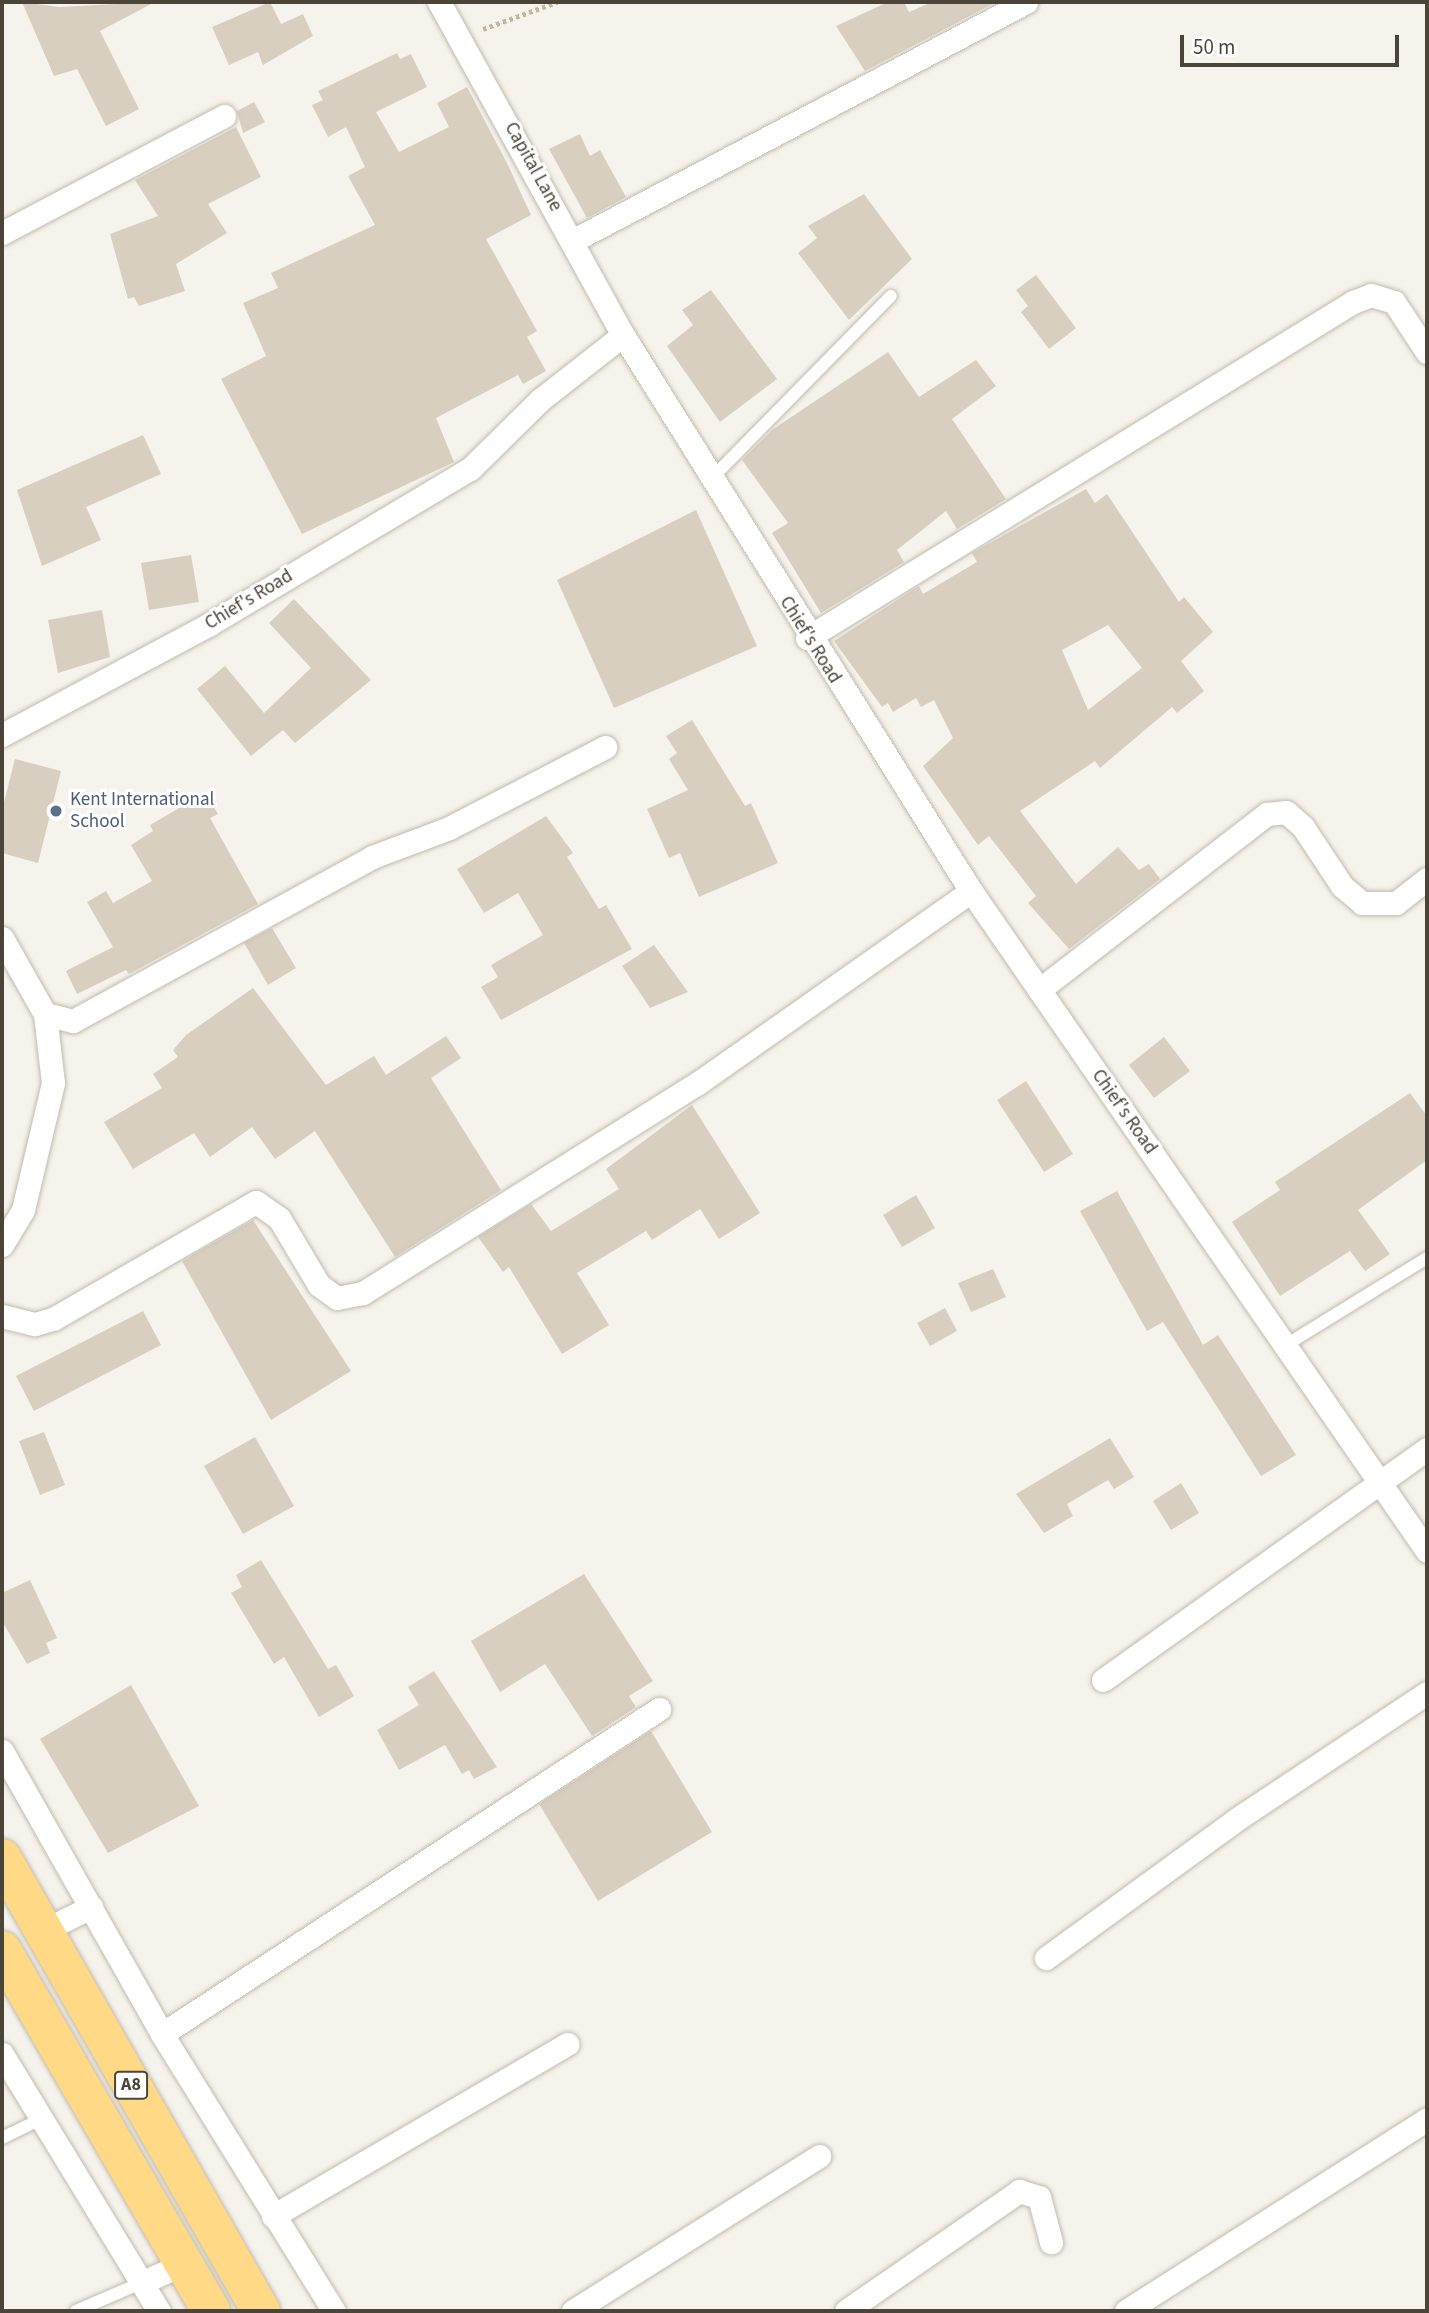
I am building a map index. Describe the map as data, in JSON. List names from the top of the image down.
{
  "streets": {
    "highway": ["A8"],
    "street": ["Capital Lane", "Chief's Road"]
  },
  "crossings": [
    ["Capital Lane", "Chief's Road"]
  ],
  "places": ["Kent International School"],
  "scale_bar": "50 m"
}
